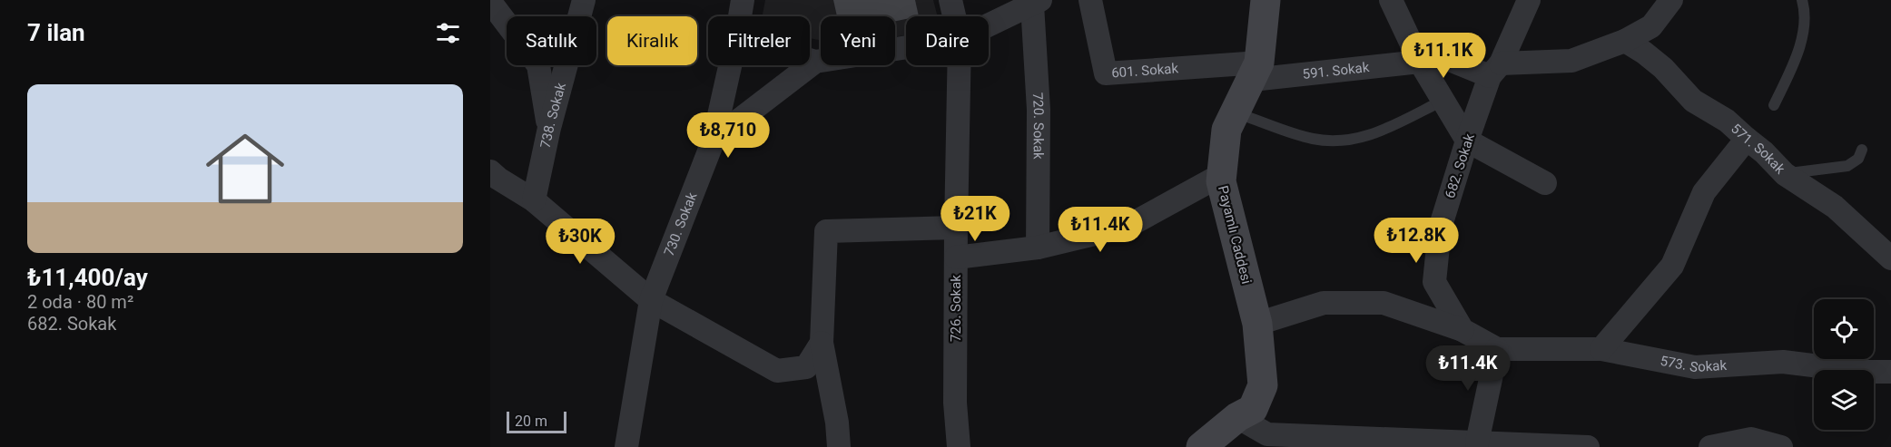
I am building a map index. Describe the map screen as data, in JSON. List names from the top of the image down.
{
  "streets": {
    "main road": ["Payamlı Caddesi"],
    "street": [
      "601. Sokak",
      "591. Sokak",
      "738. Sokak",
      "720. Sokak",
      "571. Sokak",
      "682. Sokak",
      "730. Sokak",
      "726. Sokak",
      "573. Sokak"
    ]
  },
  "crossings": [
    ["601. Sokak", "591. Sokak"],
    ["601. Sokak", "Payamlı Caddesi"],
    ["591. Sokak", "Payamlı Caddesi"]
  ],
  "scale_bar": "20 m",
  "page": {
    "heading": "7 ilan",
    "chip": [
      "Satılık",
      "Kiralık",
      "Filtreler",
      "Yeni",
      "Daire"
    ],
    "price": [
      "₺11.1K",
      "₺8,710",
      "₺21K",
      "₺11.4K",
      "₺12.8K",
      "₺30K",
      "₺11.4K"
    ],
    "list": [
      {
        "name": "₺11,400/ay",
        "note": "2 oda · 80 m² · 682. Sokak"
      }
    ],
    "scale": "20 m"
  }
}
